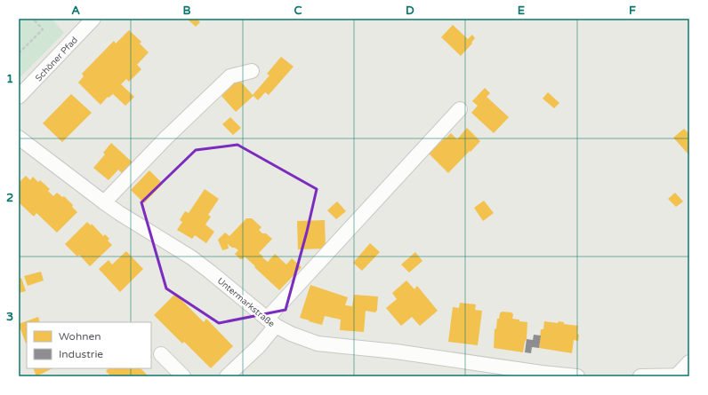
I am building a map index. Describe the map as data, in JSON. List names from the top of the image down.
{
  "streets": {
    "street": ["Schöner Pfad", "Untermarkstraße"]
  },
  "legend": ["Wohnen", "Industrie"],
  "grid": {
    "columns": [
      "A",
      "B",
      "C",
      "D",
      "E",
      "F"
    ],
    "rows": ["1", "2", "3"]
  }
}
